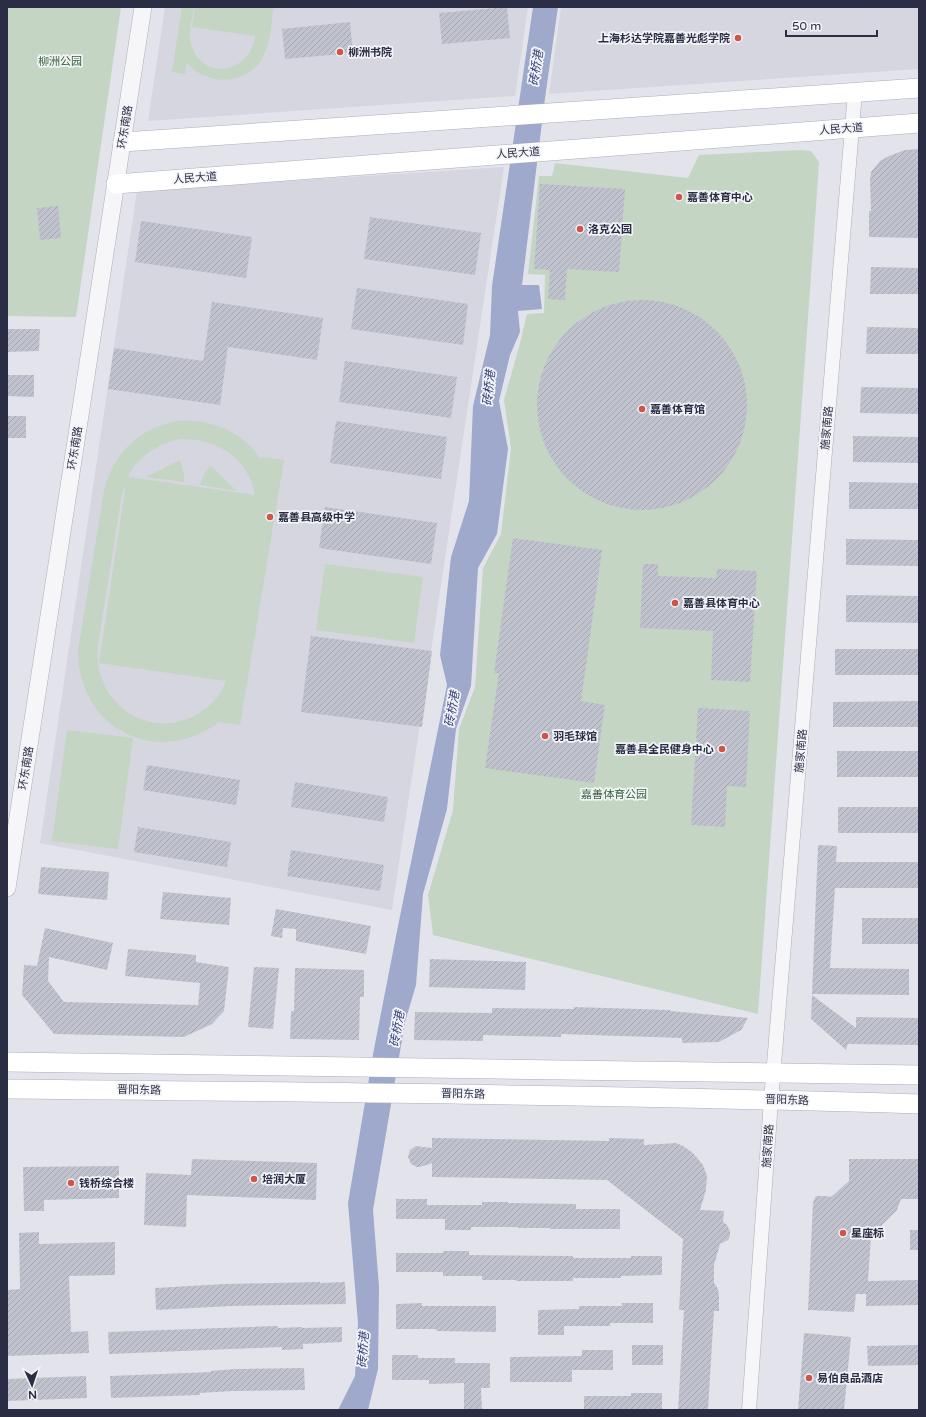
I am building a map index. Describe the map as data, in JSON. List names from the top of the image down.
{
  "streets": {
    "main road": ["人民大道", "晋阳东路"],
    "street": ["环东南路", "施家南路"]
  },
  "crossings": [
    ["环东南路", "人民大道"],
    ["人民大道", "施家南路"],
    ["施家南路", "晋阳东路"]
  ],
  "water": ["砖桥港"],
  "parks": ["柳洲公园", "嘉善体育公园"],
  "places": [
    "上海杉达学院嘉善光彪学院",
    "柳洲书院",
    "嘉善体育中心",
    "洛克公园",
    "嘉善体育馆",
    "嘉善县高级中学",
    "嘉善县体育中心",
    "羽毛球馆",
    "嘉善县全民健身中心",
    "培润大厦",
    "钱桥综合楼",
    "星座标",
    "易伯良品酒店"
  ],
  "scale_bar": "50 m",
  "north": "bottom"
}
